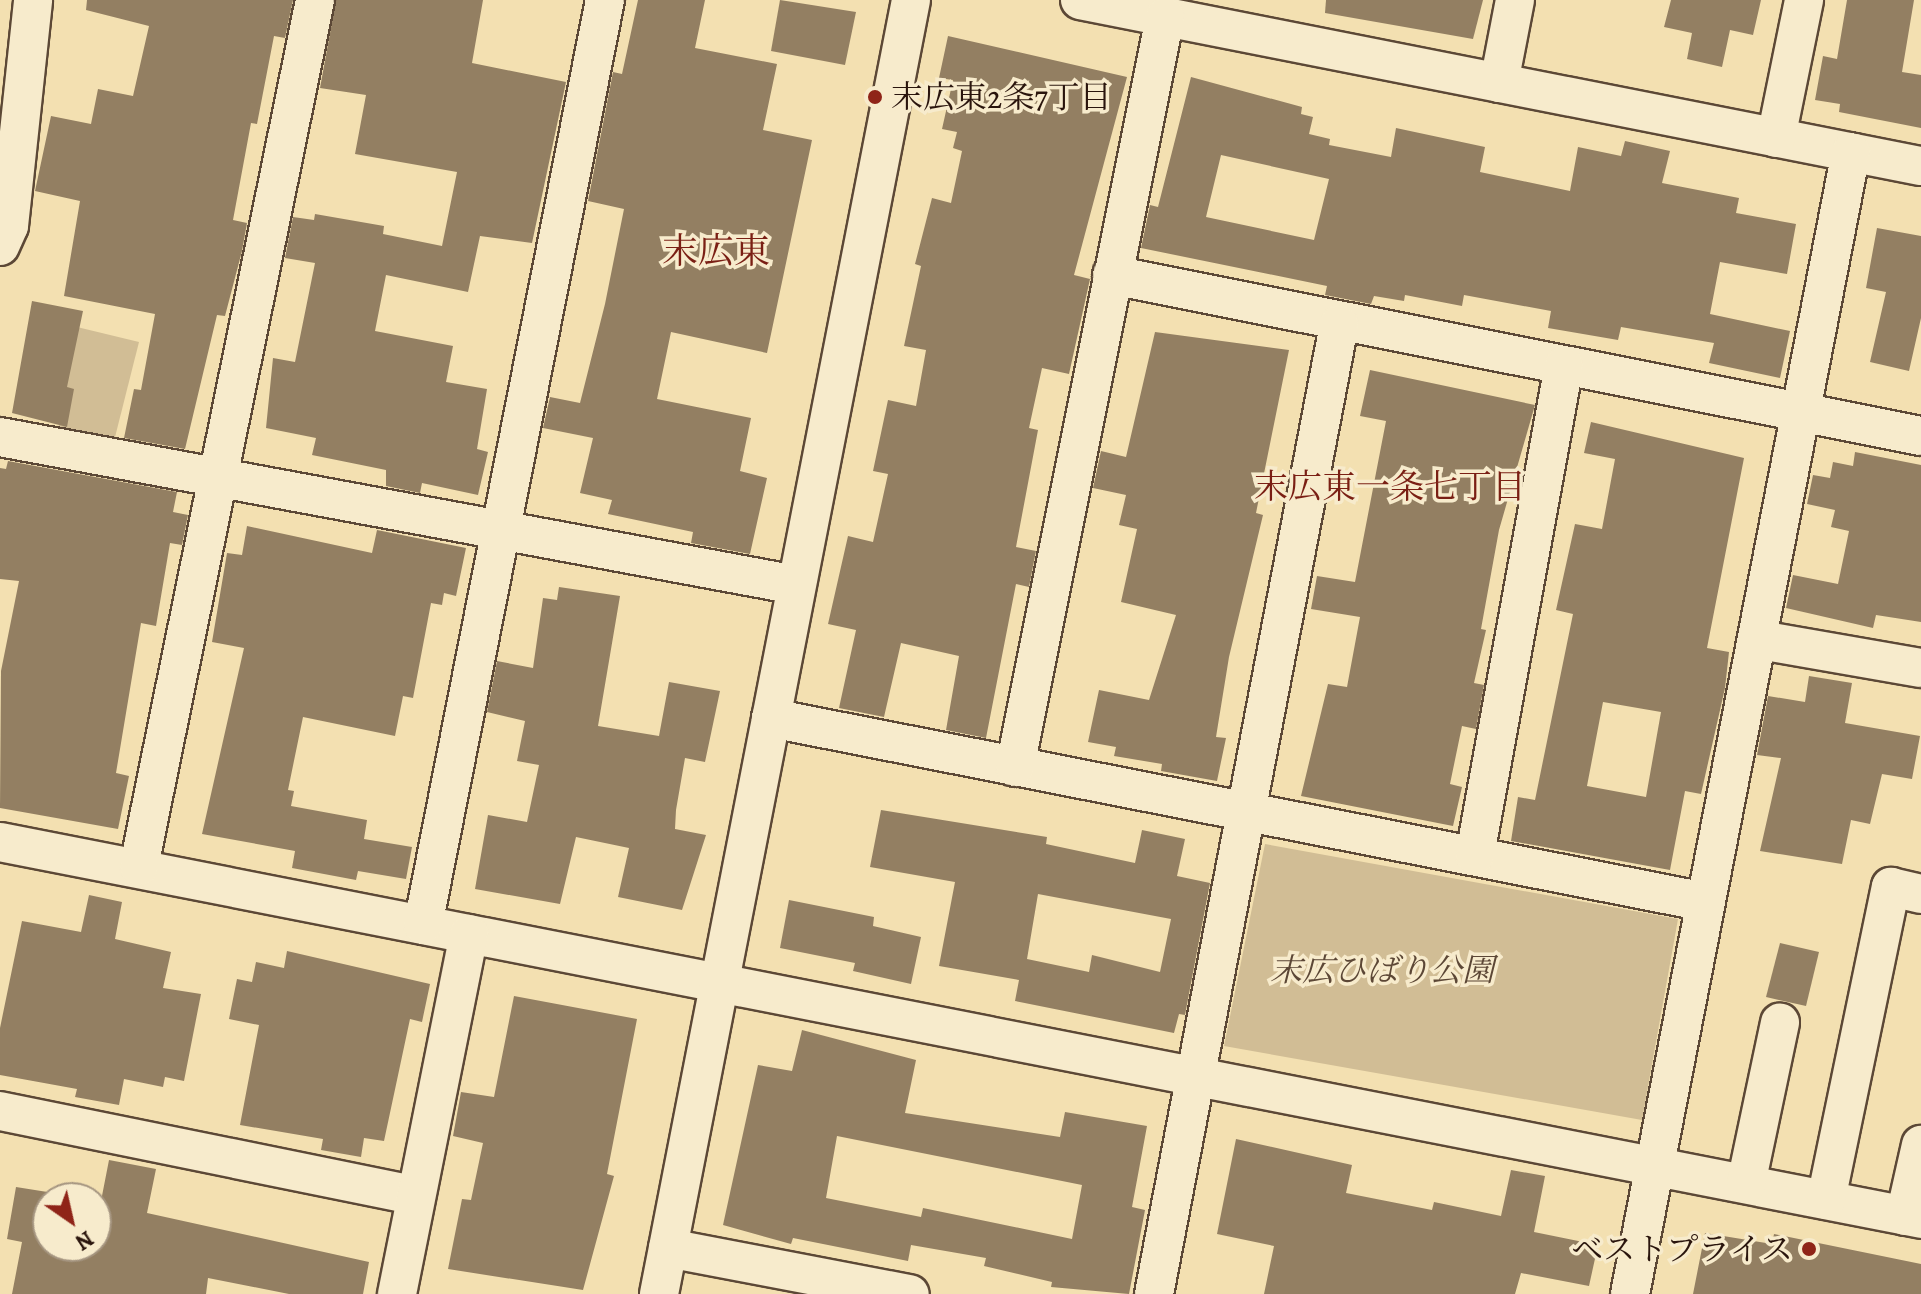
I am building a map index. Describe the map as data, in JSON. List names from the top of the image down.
{
  "districts": ["末広東", "末広東一条七丁目"],
  "parks": ["末広ひばり公園"],
  "places": ["末広東2条7丁目", "ベストプライス"],
  "north": "bottom right"
}
